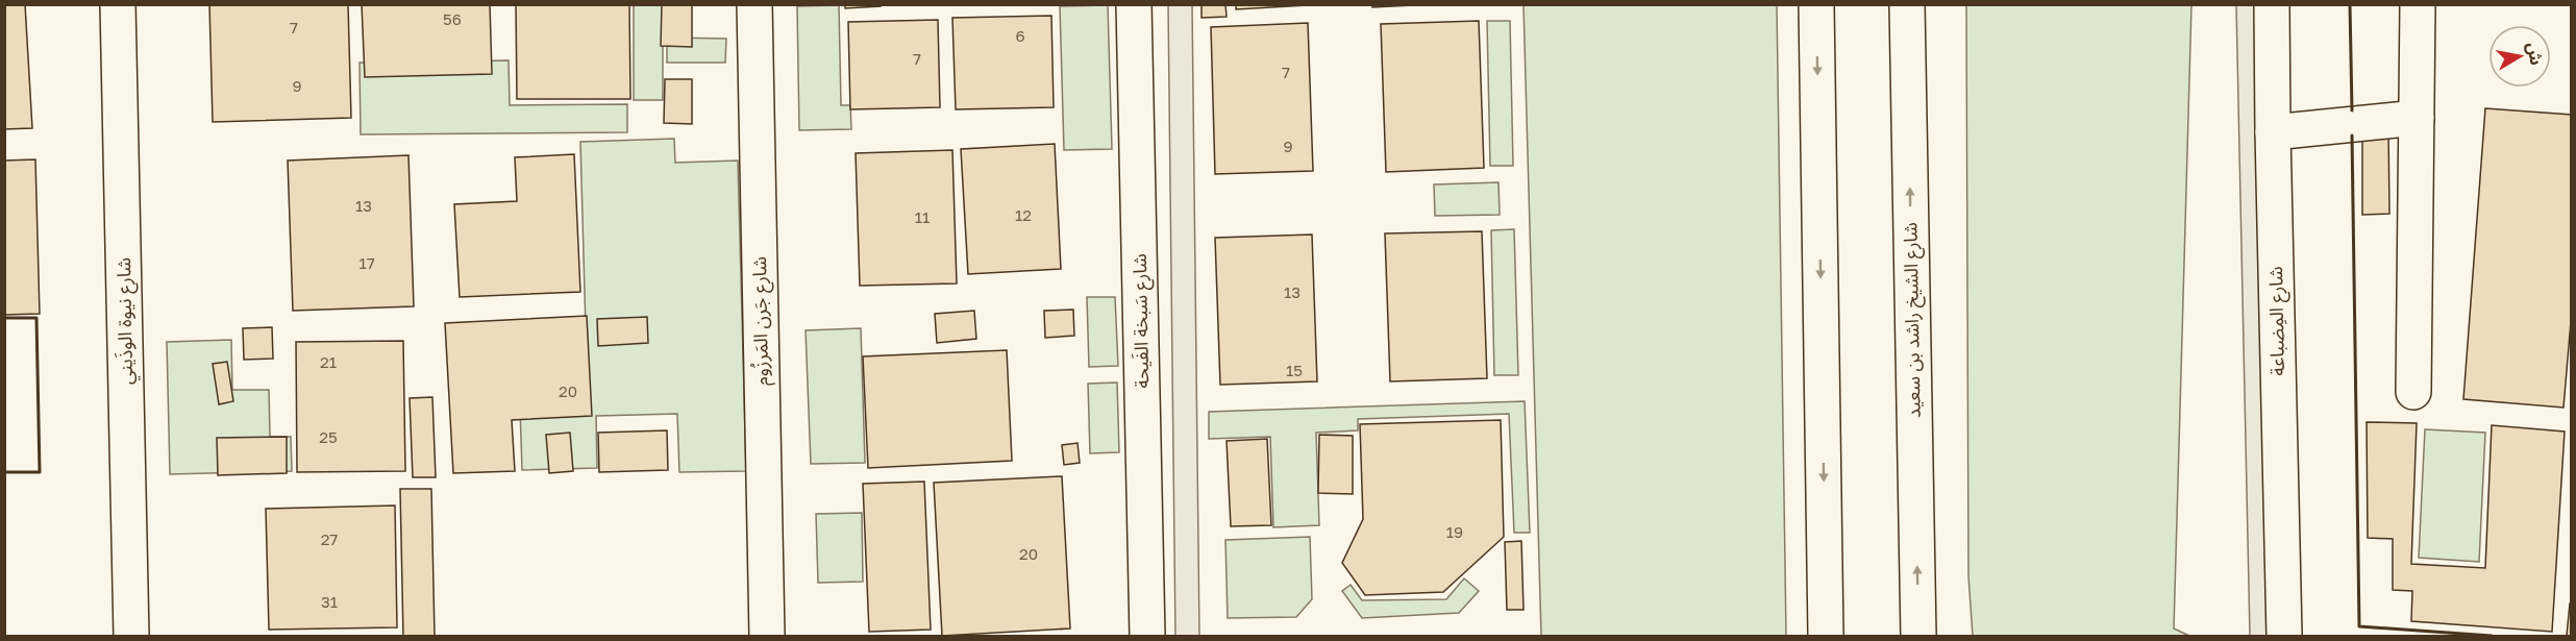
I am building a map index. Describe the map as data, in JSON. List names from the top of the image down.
{
  "streets": {
    "street": [
      "شارع الشيخ راشد بن سعيد",
      "شارع نيوة الوذَيني",
      "شارع جَرن المَرزُوم",
      "شارع سَبخة الفَيحة",
      "شارع المِضباعة"
    ]
  },
  "house_numbers": [
    "56",
    "7",
    "6",
    "7",
    "7",
    "9",
    "9",
    "13",
    "12",
    "11",
    "17",
    "13",
    "21",
    "15",
    "20",
    "25",
    "19",
    "27",
    "20",
    "31"
  ],
  "north": "right"
}
